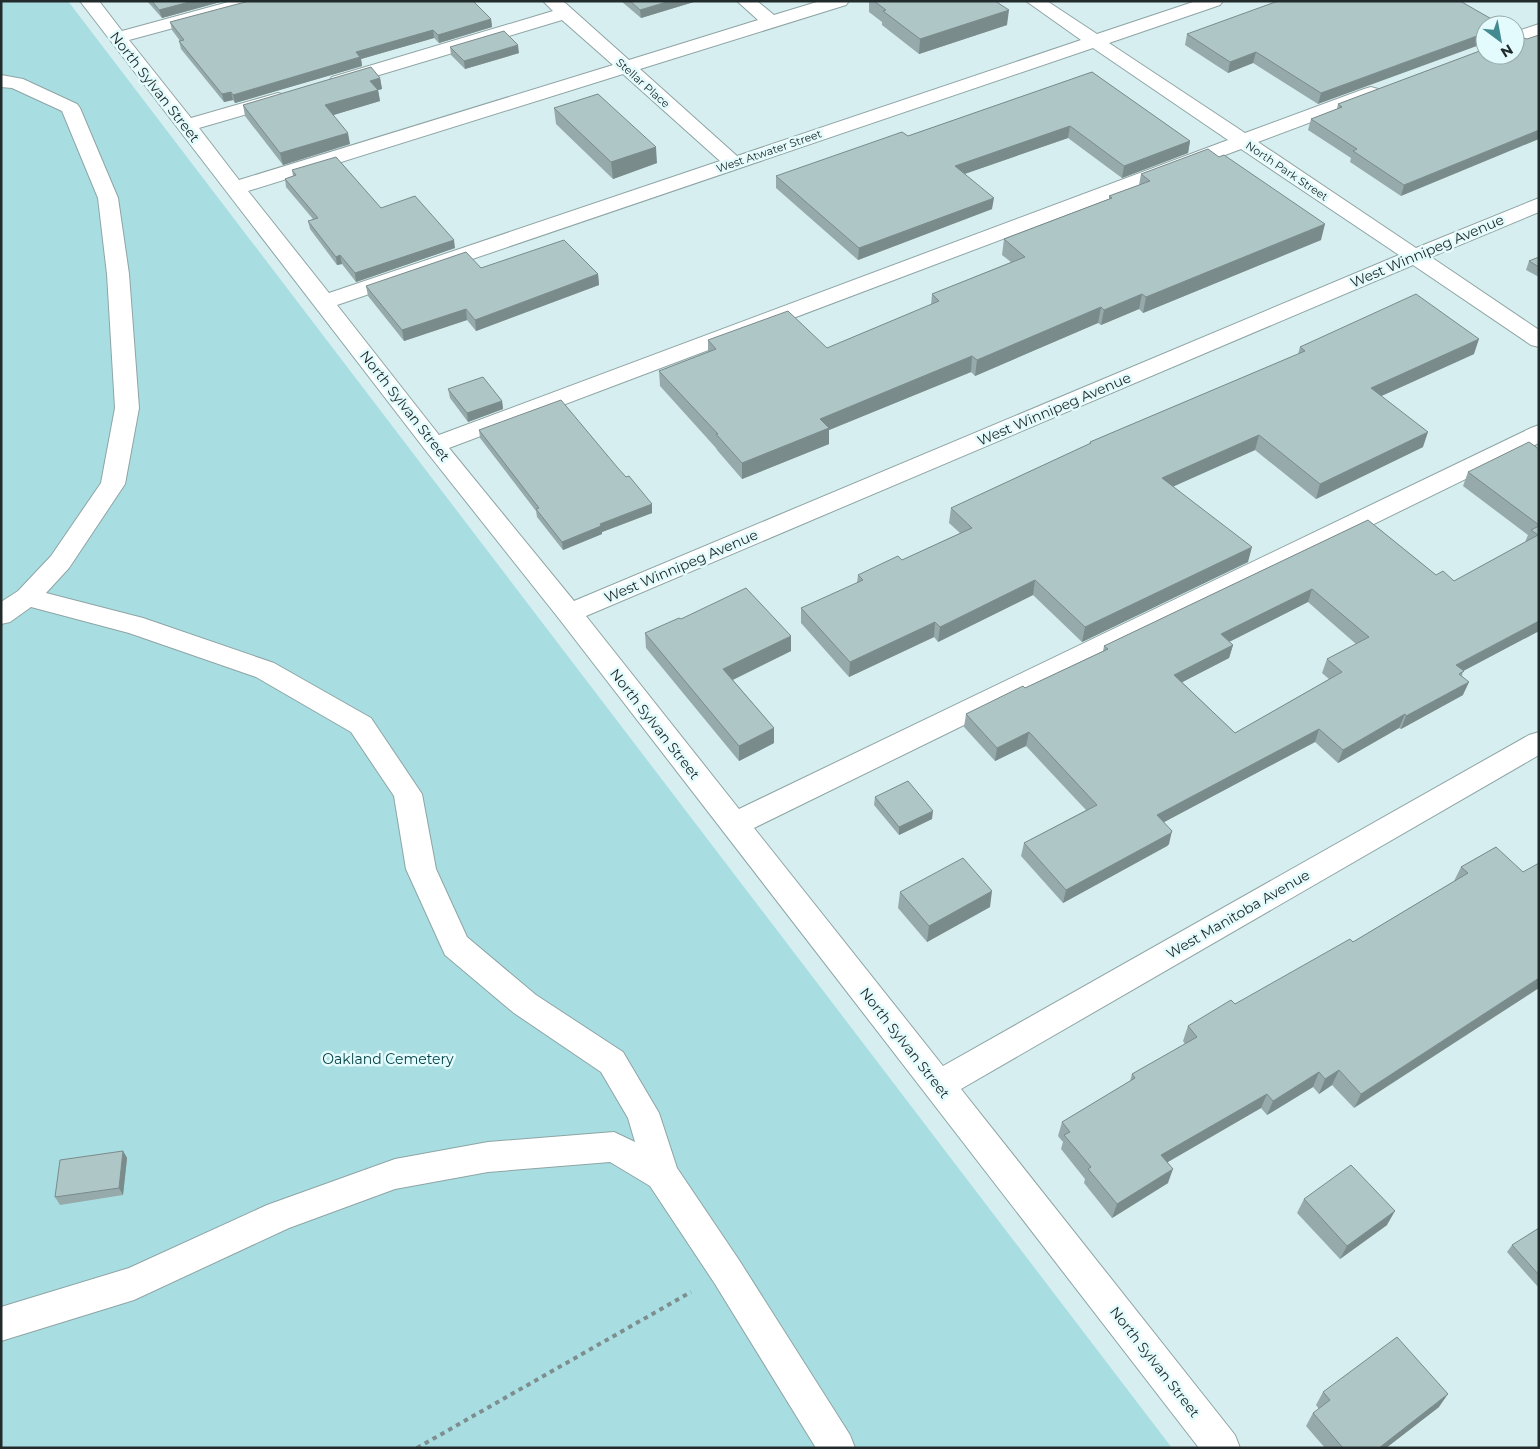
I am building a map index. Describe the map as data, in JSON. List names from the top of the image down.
{
  "streets": {
    "street": [
      "Stellar Place",
      "North Sylvan Street",
      "West Atwater Street",
      "North Park Street",
      "West Winnipeg Avenue",
      "West Manitoba Avenue"
    ]
  },
  "crossings": [
    ["Stellar Place", "West Atwater Street"],
    ["North Sylvan Street", "West Atwater Street"],
    ["North Sylvan Street", "West Winnipeg Avenue"],
    ["North Sylvan Street", "West Manitoba Avenue"],
    ["West Atwater Street", "North Park Street"],
    ["North Park Street", "West Winnipeg Avenue"]
  ],
  "parks": ["Oakland Cemetery"],
  "north": "bottom right"
}
